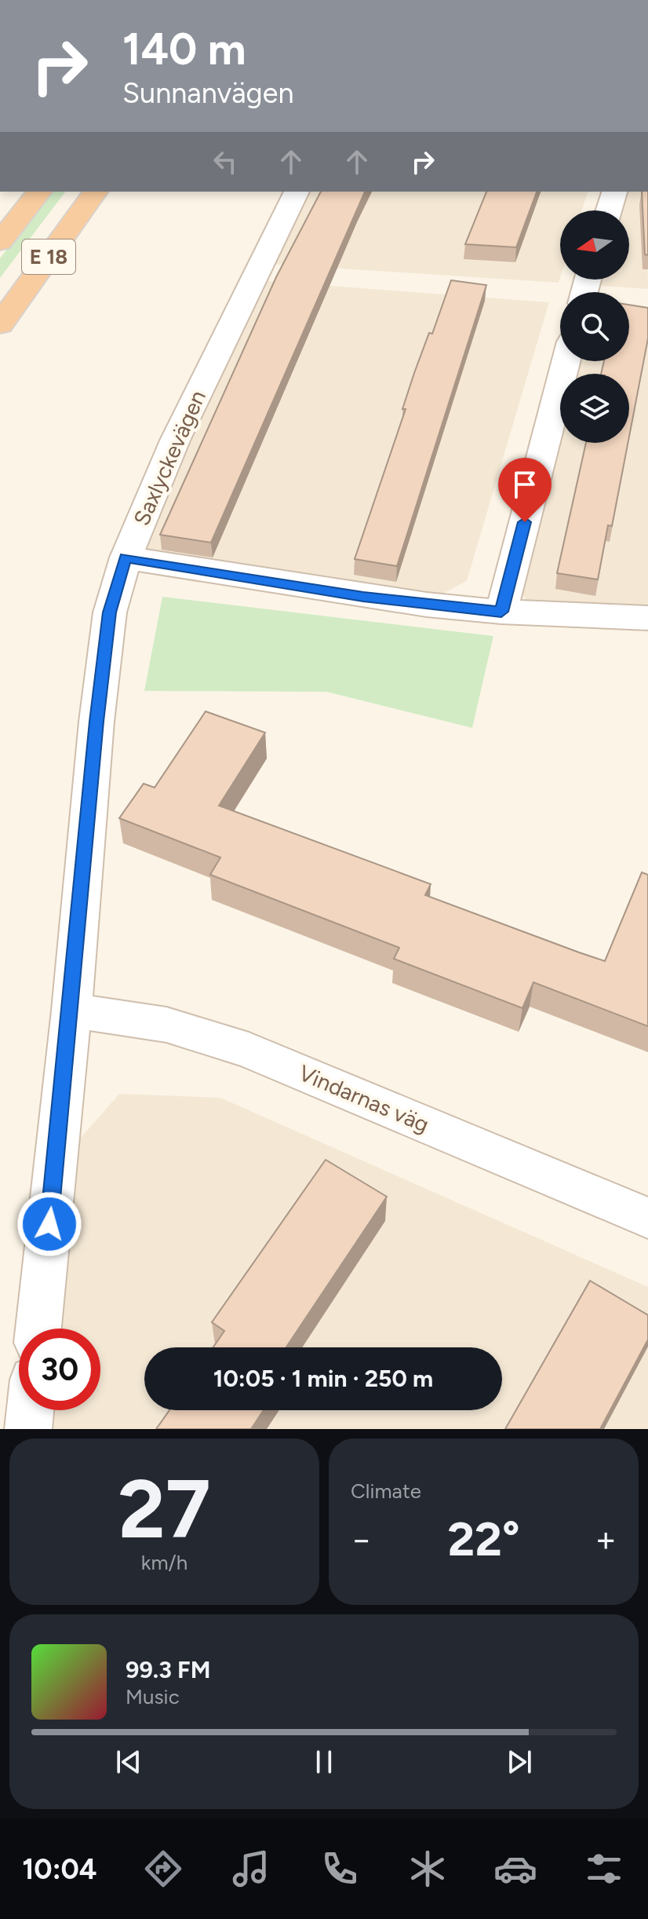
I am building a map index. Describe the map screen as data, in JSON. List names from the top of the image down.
{
  "streets": {
    "highway": ["E 18"],
    "street": ["Saxlyckevägen", "Vindarnas väg"]
  },
  "crossings": [
    ["Saxlyckevägen", "Vindarnas väg"]
  ],
  "north": "left",
  "page": {
    "turn": ["140 m", "Sunnanvägen"],
    "limit": "30",
    "trip": "10:05 · 1 min · 250 m",
    "tile": [
      ["27", "km/h"],
      "Climate"
    ],
    "heat": ["−", "22°", "+"],
    "song": ["99.3 FM", "Music"],
    "tabs": "10:04"
  }
}
